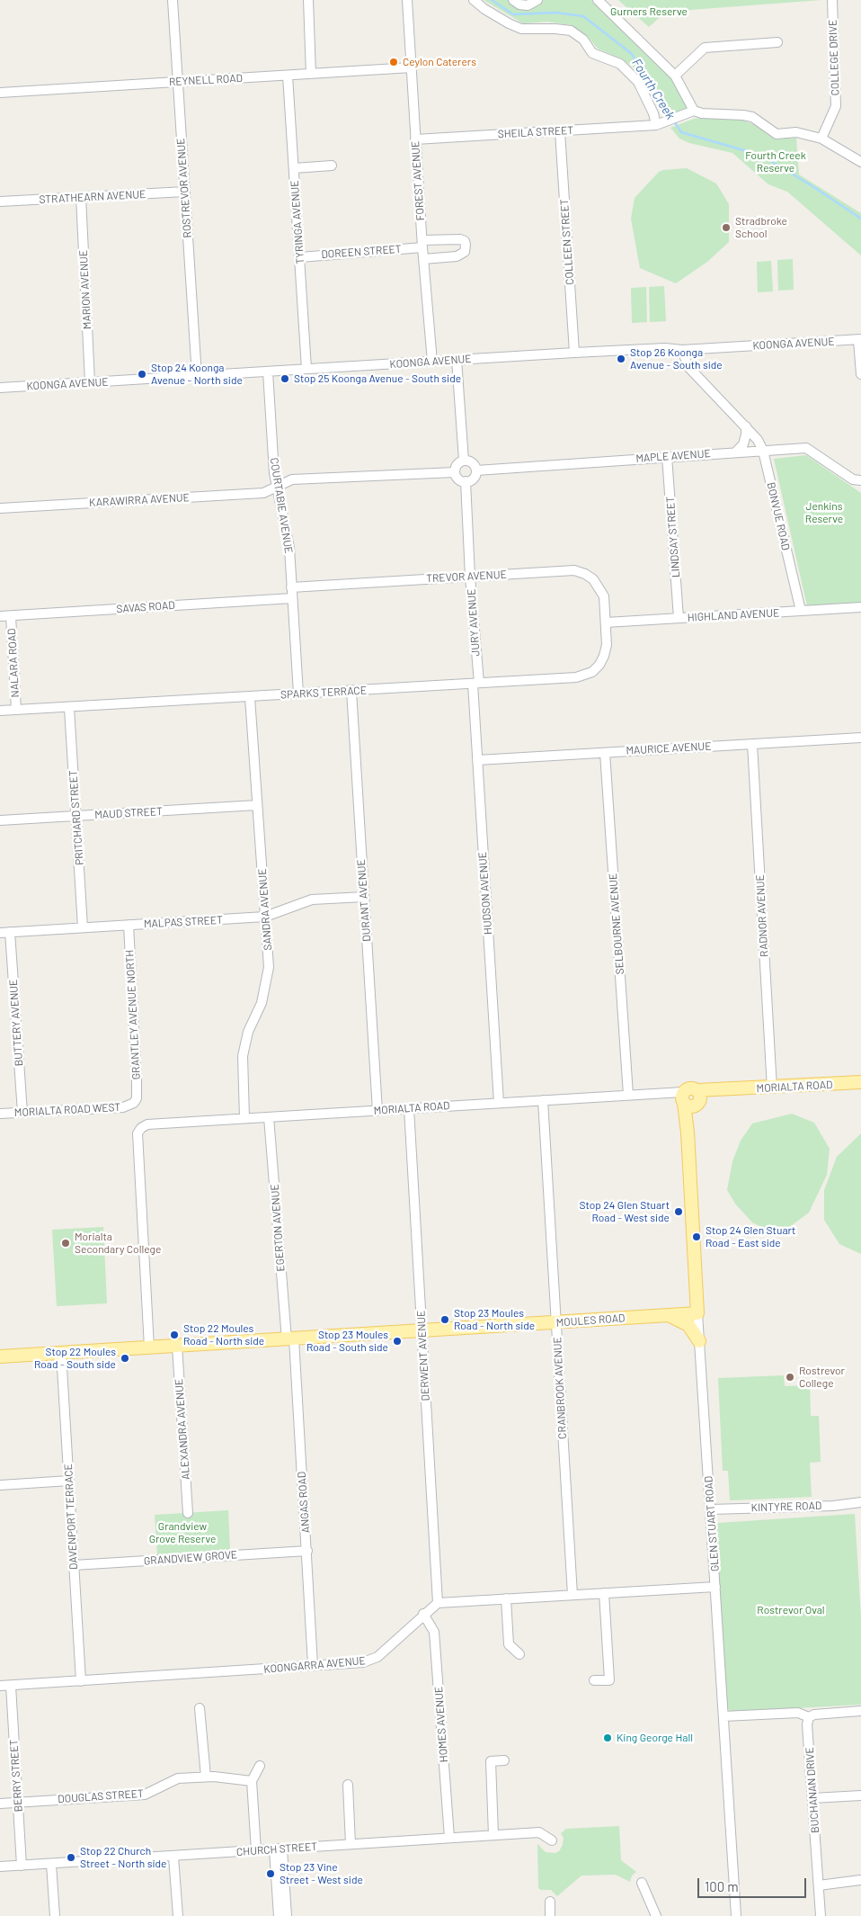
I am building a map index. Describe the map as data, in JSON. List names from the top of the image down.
{
  "streets": {
    "main road": ["MORIALTA ROAD", "MOULES ROAD", "GLEN STUART ROAD"],
    "street": [
      "COLLEGE DRIVE",
      "REYNELL ROAD",
      "SHEILA STREET",
      "FOREST AVENUE",
      "ROSTREVOR AVENUE",
      "STRATHEARN AVENUE",
      "TYRINGA AVENUE",
      "COLLEEN STREET",
      "DOREEN STREET",
      "MARION AVENUE",
      "KOONGA AVENUE",
      "MAPLE AVENUE",
      "KARAWIRRA AVENUE",
      "COURTABIE AVENUE",
      "BONVUE ROAD",
      "LINDSAY STREET",
      "TREVOR AVENUE",
      "SAVAS ROAD",
      "HIGHLAND AVENUE",
      "JURY AVENUE",
      "NALARA ROAD",
      "SPARKS TERRACE",
      "MAURICE AVENUE",
      "MAUD STREET",
      "PRITCHARD STREET",
      "HUDSON AVENUE",
      "DURANT AVENUE",
      "SANDRA AVENUE",
      "RADNOR AVENUE",
      "MALPAS STREET",
      "SELBOURNE AVENUE",
      "GRANTLEY AVENUE NORTH",
      "BUTTERY AVENUE",
      "MORIALTA ROAD WEST",
      "EGERTON AVENUE",
      "DERWENT AVENUE",
      "CRANBROOK AVENUE",
      "ALEXANDRA AVENUE",
      "ANGAS ROAD",
      "KINTYRE ROAD",
      "DAVENPORT TERRACE",
      "GRANDVIEW GROVE",
      "KOONGARRA AVENUE",
      "HOMES AVENUE",
      "BERRY STREET",
      "BUCHANAN DRIVE",
      "DOUGLAS STREET",
      "CHURCH STREET"
    ]
  },
  "crossings": [
    ["REYNELL ROAD", "FOREST AVENUE"],
    ["REYNELL ROAD", "ROSTREVOR AVENUE"],
    ["REYNELL ROAD", "TYRINGA AVENUE"],
    ["SHEILA STREET", "FOREST AVENUE"],
    ["SHEILA STREET", "COLLEEN STREET"],
    ["FOREST AVENUE", "DOREEN STREET"],
    ["FOREST AVENUE", "KOONGA AVENUE"],
    ["ROSTREVOR AVENUE", "STRATHEARN AVENUE"],
    ["ROSTREVOR AVENUE", "KOONGA AVENUE"],
    ["STRATHEARN AVENUE", "MARION AVENUE"],
    ["TYRINGA AVENUE", "DOREEN STREET"],
    ["TYRINGA AVENUE", "KOONGA AVENUE"],
    ["COLLEEN STREET", "KOONGA AVENUE"],
    ["MARION AVENUE", "KOONGA AVENUE"],
    ["KOONGA AVENUE", "COURTABIE AVENUE"],
    ["KOONGA AVENUE", "BONVUE ROAD"],
    ["MAPLE AVENUE", "BONVUE ROAD"],
    ["MAPLE AVENUE", "LINDSAY STREET"],
    ["MAPLE AVENUE", "JURY AVENUE"],
    ["KARAWIRRA AVENUE", "COURTABIE AVENUE"],
    ["COURTABIE AVENUE", "TREVOR AVENUE"],
    ["COURTABIE AVENUE", "SAVAS ROAD"],
    ["COURTABIE AVENUE", "SPARKS TERRACE"],
    ["BONVUE ROAD", "HIGHLAND AVENUE"],
    ["LINDSAY STREET", "HIGHLAND AVENUE"],
    ["TREVOR AVENUE", "HIGHLAND AVENUE"],
    ["TREVOR AVENUE", "JURY AVENUE"],
    ["TREVOR AVENUE", "SPARKS TERRACE"],
    ["SAVAS ROAD", "NALARA ROAD"],
    ["HIGHLAND AVENUE", "SPARKS TERRACE"],
    ["JURY AVENUE", "SPARKS TERRACE"],
    ["JURY AVENUE", "HUDSON AVENUE"],
    ["NALARA ROAD", "SPARKS TERRACE"],
    ["SPARKS TERRACE", "PRITCHARD STREET"],
    ["SPARKS TERRACE", "HUDSON AVENUE"],
    ["SPARKS TERRACE", "DURANT AVENUE"],
    ["SPARKS TERRACE", "SANDRA AVENUE"],
    ["MAURICE AVENUE", "HUDSON AVENUE"],
    ["MAURICE AVENUE", "RADNOR AVENUE"],
    ["MAURICE AVENUE", "SELBOURNE AVENUE"],
    ["MAUD STREET", "PRITCHARD STREET"],
    ["MAUD STREET", "SANDRA AVENUE"],
    ["PRITCHARD STREET", "MALPAS STREET"],
    ["HUDSON AVENUE", "MORIALTA ROAD"],
    ["DURANT AVENUE", "MALPAS STREET"],
    ["DURANT AVENUE", "MORIALTA ROAD"],
    ["SANDRA AVENUE", "MALPAS STREET"],
    ["SANDRA AVENUE", "MORIALTA ROAD"],
    ["RADNOR AVENUE", "MORIALTA ROAD"],
    ["MALPAS STREET", "GRANTLEY AVENUE NORTH"],
    ["MALPAS STREET", "BUTTERY AVENUE"],
    ["SELBOURNE AVENUE", "MORIALTA ROAD"],
    ["GRANTLEY AVENUE NORTH", "MORIALTA ROAD WEST"],
    ["BUTTERY AVENUE", "MORIALTA ROAD WEST"],
    ["MORIALTA ROAD", "EGERTON AVENUE"],
    ["MORIALTA ROAD", "MOULES ROAD"],
    ["MORIALTA ROAD", "DERWENT AVENUE"],
    ["MORIALTA ROAD", "CRANBROOK AVENUE"],
    ["MORIALTA ROAD", "GLEN STUART ROAD"],
    ["EGERTON AVENUE", "MOULES ROAD"],
    ["EGERTON AVENUE", "ANGAS ROAD"],
    ["MOULES ROAD", "DERWENT AVENUE"],
    ["MOULES ROAD", "CRANBROOK AVENUE"],
    ["MOULES ROAD", "ALEXANDRA AVENUE"],
    ["MOULES ROAD", "ANGAS ROAD"],
    ["MOULES ROAD", "DAVENPORT TERRACE"],
    ["MOULES ROAD", "GLEN STUART ROAD"],
    ["DERWENT AVENUE", "KOONGARRA AVENUE"],
    ["ANGAS ROAD", "GRANDVIEW GROVE"],
    ["ANGAS ROAD", "KOONGARRA AVENUE"],
    ["KINTYRE ROAD", "GLEN STUART ROAD"],
    ["DAVENPORT TERRACE", "GRANDVIEW GROVE"],
    ["DAVENPORT TERRACE", "KOONGARRA AVENUE"],
    ["KOONGARRA AVENUE", "HOMES AVENUE"],
    ["KOONGARRA AVENUE", "BERRY STREET"],
    ["HOMES AVENUE", "CHURCH STREET"],
    ["BERRY STREET", "DOUGLAS STREET"],
    ["BERRY STREET", "CHURCH STREET"]
  ],
  "water": ["Fourth Creek"],
  "parks": [
    "Gurners Reserve",
    "Fourth Creek Reserve",
    "Jenkins Reserve",
    "Grandview Grove Reserve",
    "Rostrevor Oval"
  ],
  "places": [
    "Ceylon Caterers",
    "Stradbroke School",
    "Stop 26 Koonga Avenue - South side",
    "Stop 24 Koonga Avenue - North side",
    "Stop 25 Koonga Avenue - South side",
    "Stop 24 Glen Stuart Road - West side",
    "Stop 24 Glen Stuart Road - East side",
    "Morialta Secondary College",
    "Stop 23 Moules Road - North side",
    "Stop 22 Moules Road - North side",
    "Stop 23 Moules Road - South side",
    "Stop 22 Moules Road - South side",
    "Rostrevor College",
    "King George Hall",
    "Stop 22 Church Street - North side",
    "Stop 23 Vine Street - West side"
  ],
  "scale_bar": "100 m"
}
